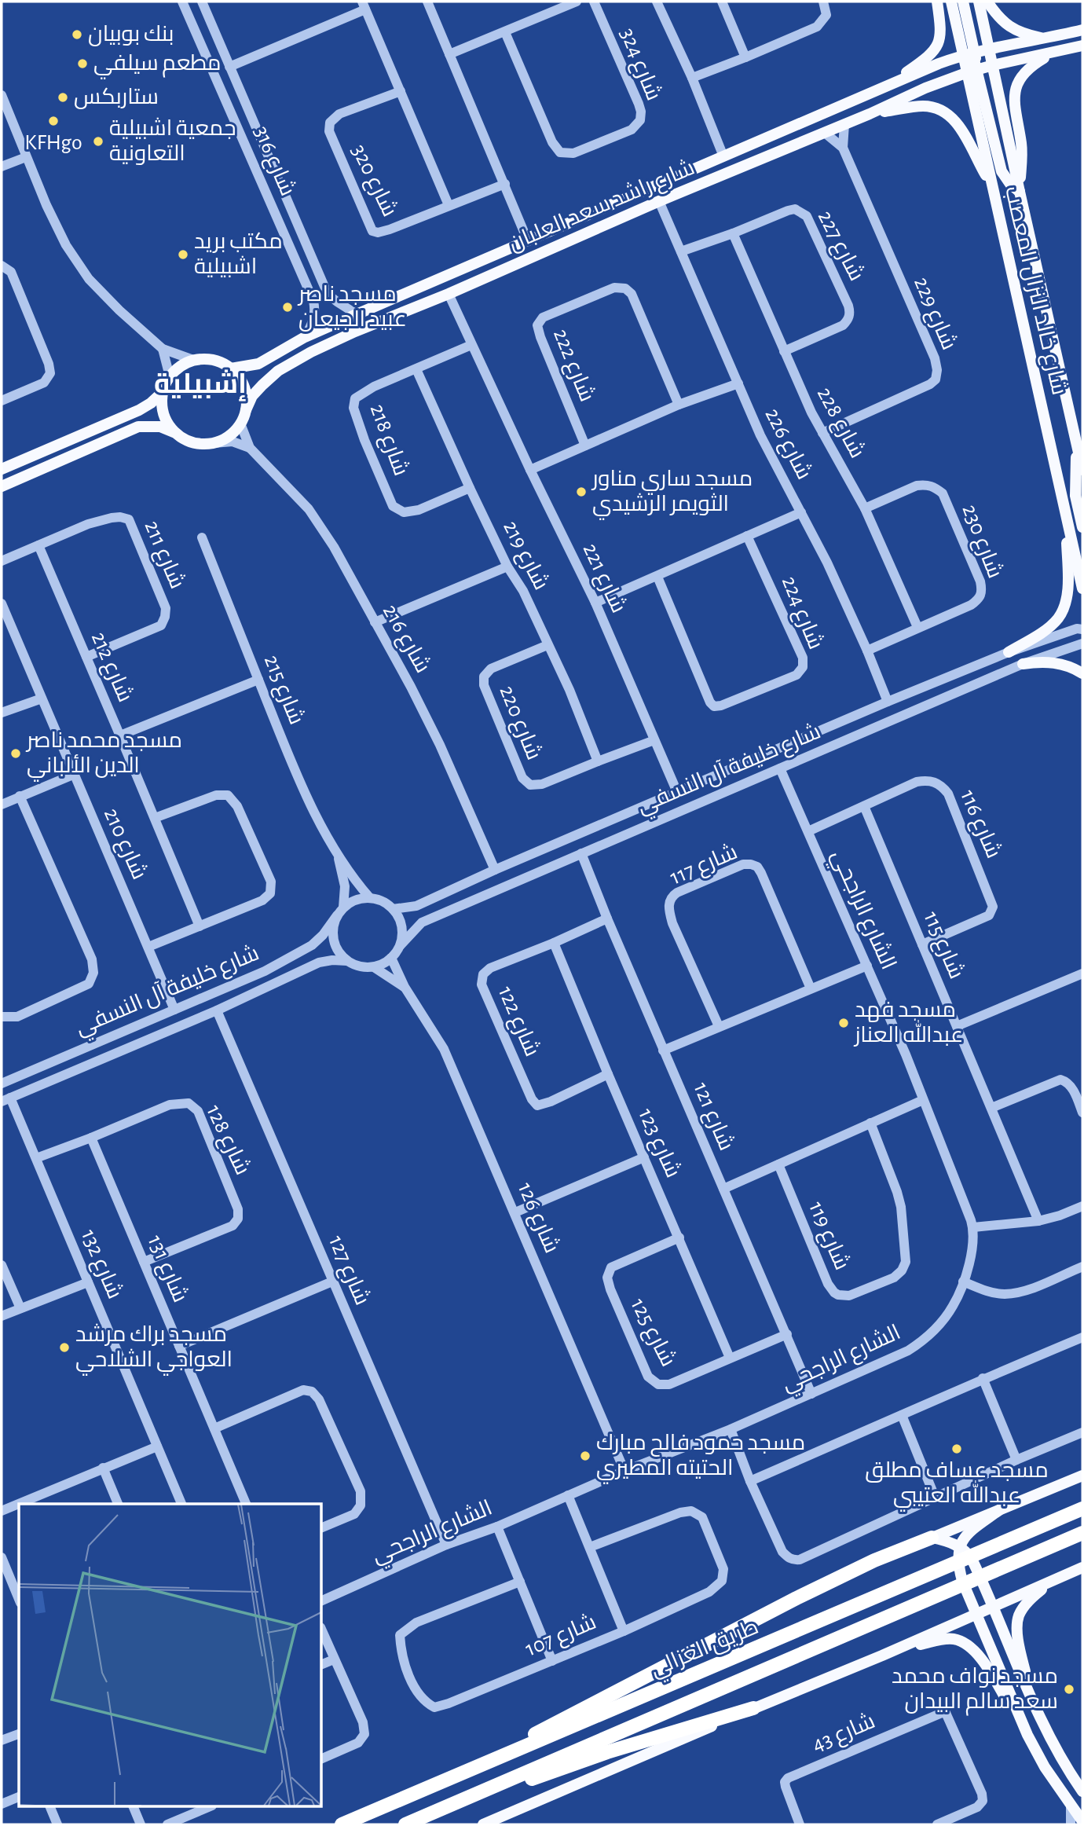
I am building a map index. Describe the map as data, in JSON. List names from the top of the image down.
{
  "streets": {
    "highway": ["طريق الغزالي"],
    "main road": ["شارع راشد سعد العلبان", "شارع خالد النزال المعصب"],
    "street": [
      "شارع 324",
      "شارع 316",
      "شارع 320",
      "شارع 227",
      "شارع 229",
      "شارع 222",
      "شارع 228",
      "شارع 218",
      "شارع 226",
      "شارع 230",
      "شارع 211",
      "شارع 219",
      "شارع 221",
      "شارع 224",
      "شارع 216",
      "شارع 212",
      "شارع 215",
      "شارع 220",
      "شارع خليفة آل النسفي",
      "شارع 116",
      "شارع 210",
      "شارع 117",
      "الشارع الراجحي",
      "شارع 115",
      "شارع 122",
      "شارع 121",
      "شارع 128",
      "شارع 123",
      "شارع 126",
      "شارع 119",
      "شارع 132",
      "شارع 131",
      "شارع 127",
      "شارع 125",
      "شارع 107",
      "شارع 43"
    ]
  },
  "crossings": [
    ["شارع 316", "شارع راشد سعد العلبان"],
    ["شارع راشد سعد العلبان", "شارع خالد النزال المعصب"],
    ["شارع راشد سعد العلبان", "شارع 229"],
    ["شارع راشد سعد العلبان", "شارع 226"],
    ["شارع راشد سعد العلبان", "شارع 221"],
    ["شارع راشد سعد العلبان", "شارع 216"],
    ["شارع 227", "شارع 228"],
    ["شارع 227", "شارع 226"],
    ["شارع 229", "شارع 228"],
    ["شارع 228", "شارع 230"],
    ["شارع 218", "شارع 219"],
    ["شارع 218", "شارع 221"],
    ["شارع 226", "شارع 230"],
    ["شارع 226", "شارع خليفة آل النسفي"],
    ["شارع 211", "شارع 212"],
    ["شارع 219", "شارع 220"],
    ["شارع 221", "شارع 220"],
    ["شارع 221", "شارع خليفة آل النسفي"],
    ["شارع 216", "شارع خليفة آل النسفي"],
    ["شارع 215", "شارع خليفة آل النسفي"],
    ["شارع 215", "شارع 126"],
    ["شارع خليفة آل النسفي", "شارع 210"],
    ["شارع خليفة آل النسفي", "الشارع الراجحي"],
    ["شارع خليفة آل النسفي", "شارع 121"],
    ["شارع خليفة آل النسفي", "شارع 126"],
    ["شارع خليفة آل النسفي", "شارع 132"],
    ["شارع خليفة آل النسفي", "شارع 127"],
    ["شارع 116", "الشارع الراجحي"],
    ["شارع 116", "شارع 115"],
    ["الشارع الراجحي", "شارع 121"],
    ["الشارع الراجحي", "شارع 126"],
    ["الشارع الراجحي", "شارع 127"],
    ["شارع 122", "شارع 121"],
    ["شارع 122", "شارع 123"],
    ["شارع 121", "شارع 125"],
    ["شارع 128", "شارع 132"],
    ["شارع 128", "شارع 131"],
    ["شارع 123", "شارع 125"]
  ],
  "districts": ["إشبيلية"],
  "places": [
    "بنك بوبيان",
    "مطعم سيلفي",
    "ستاربكس",
    "KFHgo",
    "جمعية اشبيلية التعاونية",
    "مكتب بريد اشبيلية",
    "مسجد ناصر عبيد الجيعان",
    "مسجد ساري مناور الثويمر الرشيدي",
    "مسجد محمد ناصر الدين الألباني",
    "مسجد فهد عبدالله العناز",
    "مسجد براك مرشد العواجي الشلاحي",
    "مسجد عساف مطلق عبدالله العتيبي",
    "مسجد حمود فالح مبارك الحتيته المطيري",
    "مسجد نواف محمد سعد سالم البيدان"
  ]
}
